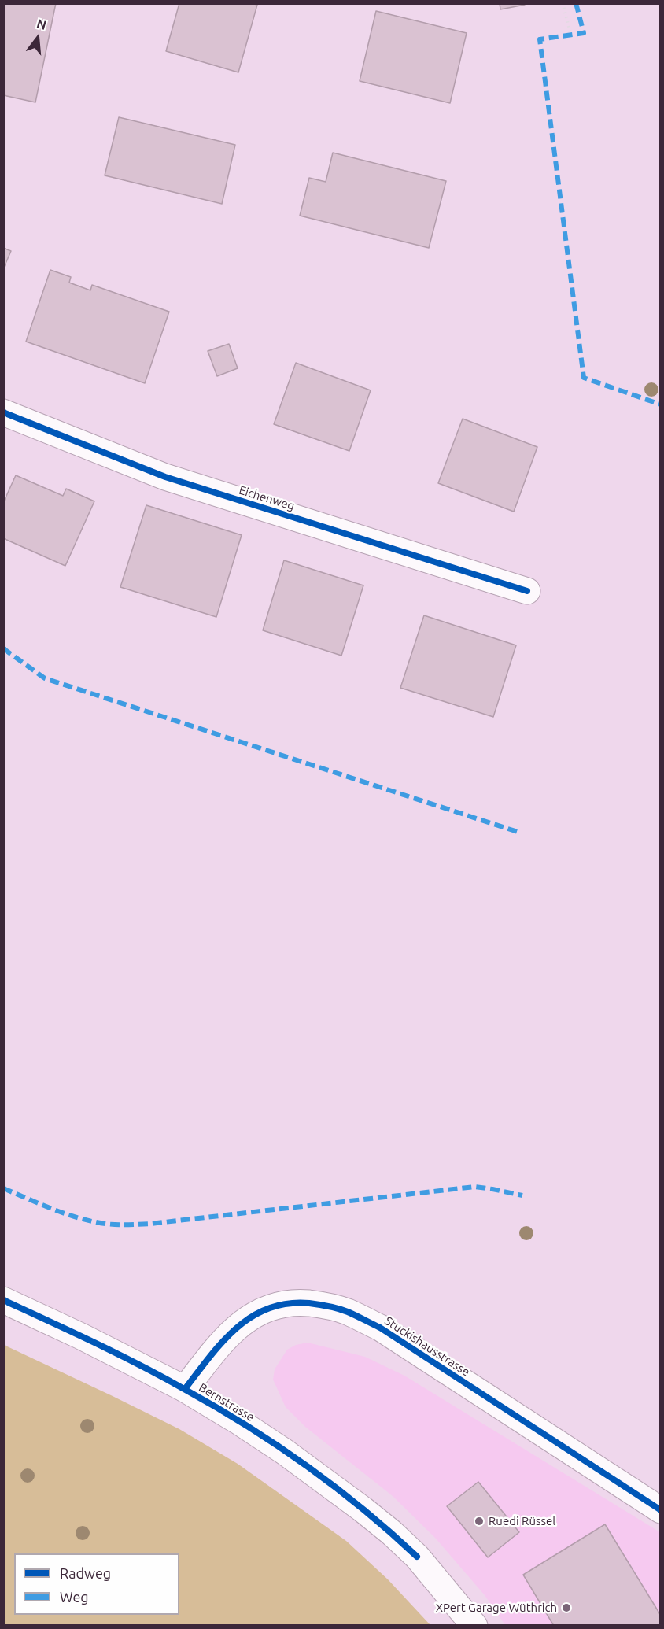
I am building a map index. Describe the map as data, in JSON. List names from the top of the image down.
{
  "streets": {
    "street": ["Eichenweg", "Stuckishausstrasse", "Bernstrasse"]
  },
  "crossings": [
    ["Stuckishausstrasse", "Bernstrasse"]
  ],
  "places": ["Ruedi Rüssel", "XPert Garage Wüthrich"],
  "legend": ["Radweg", "Weg"],
  "north": "top"
}
